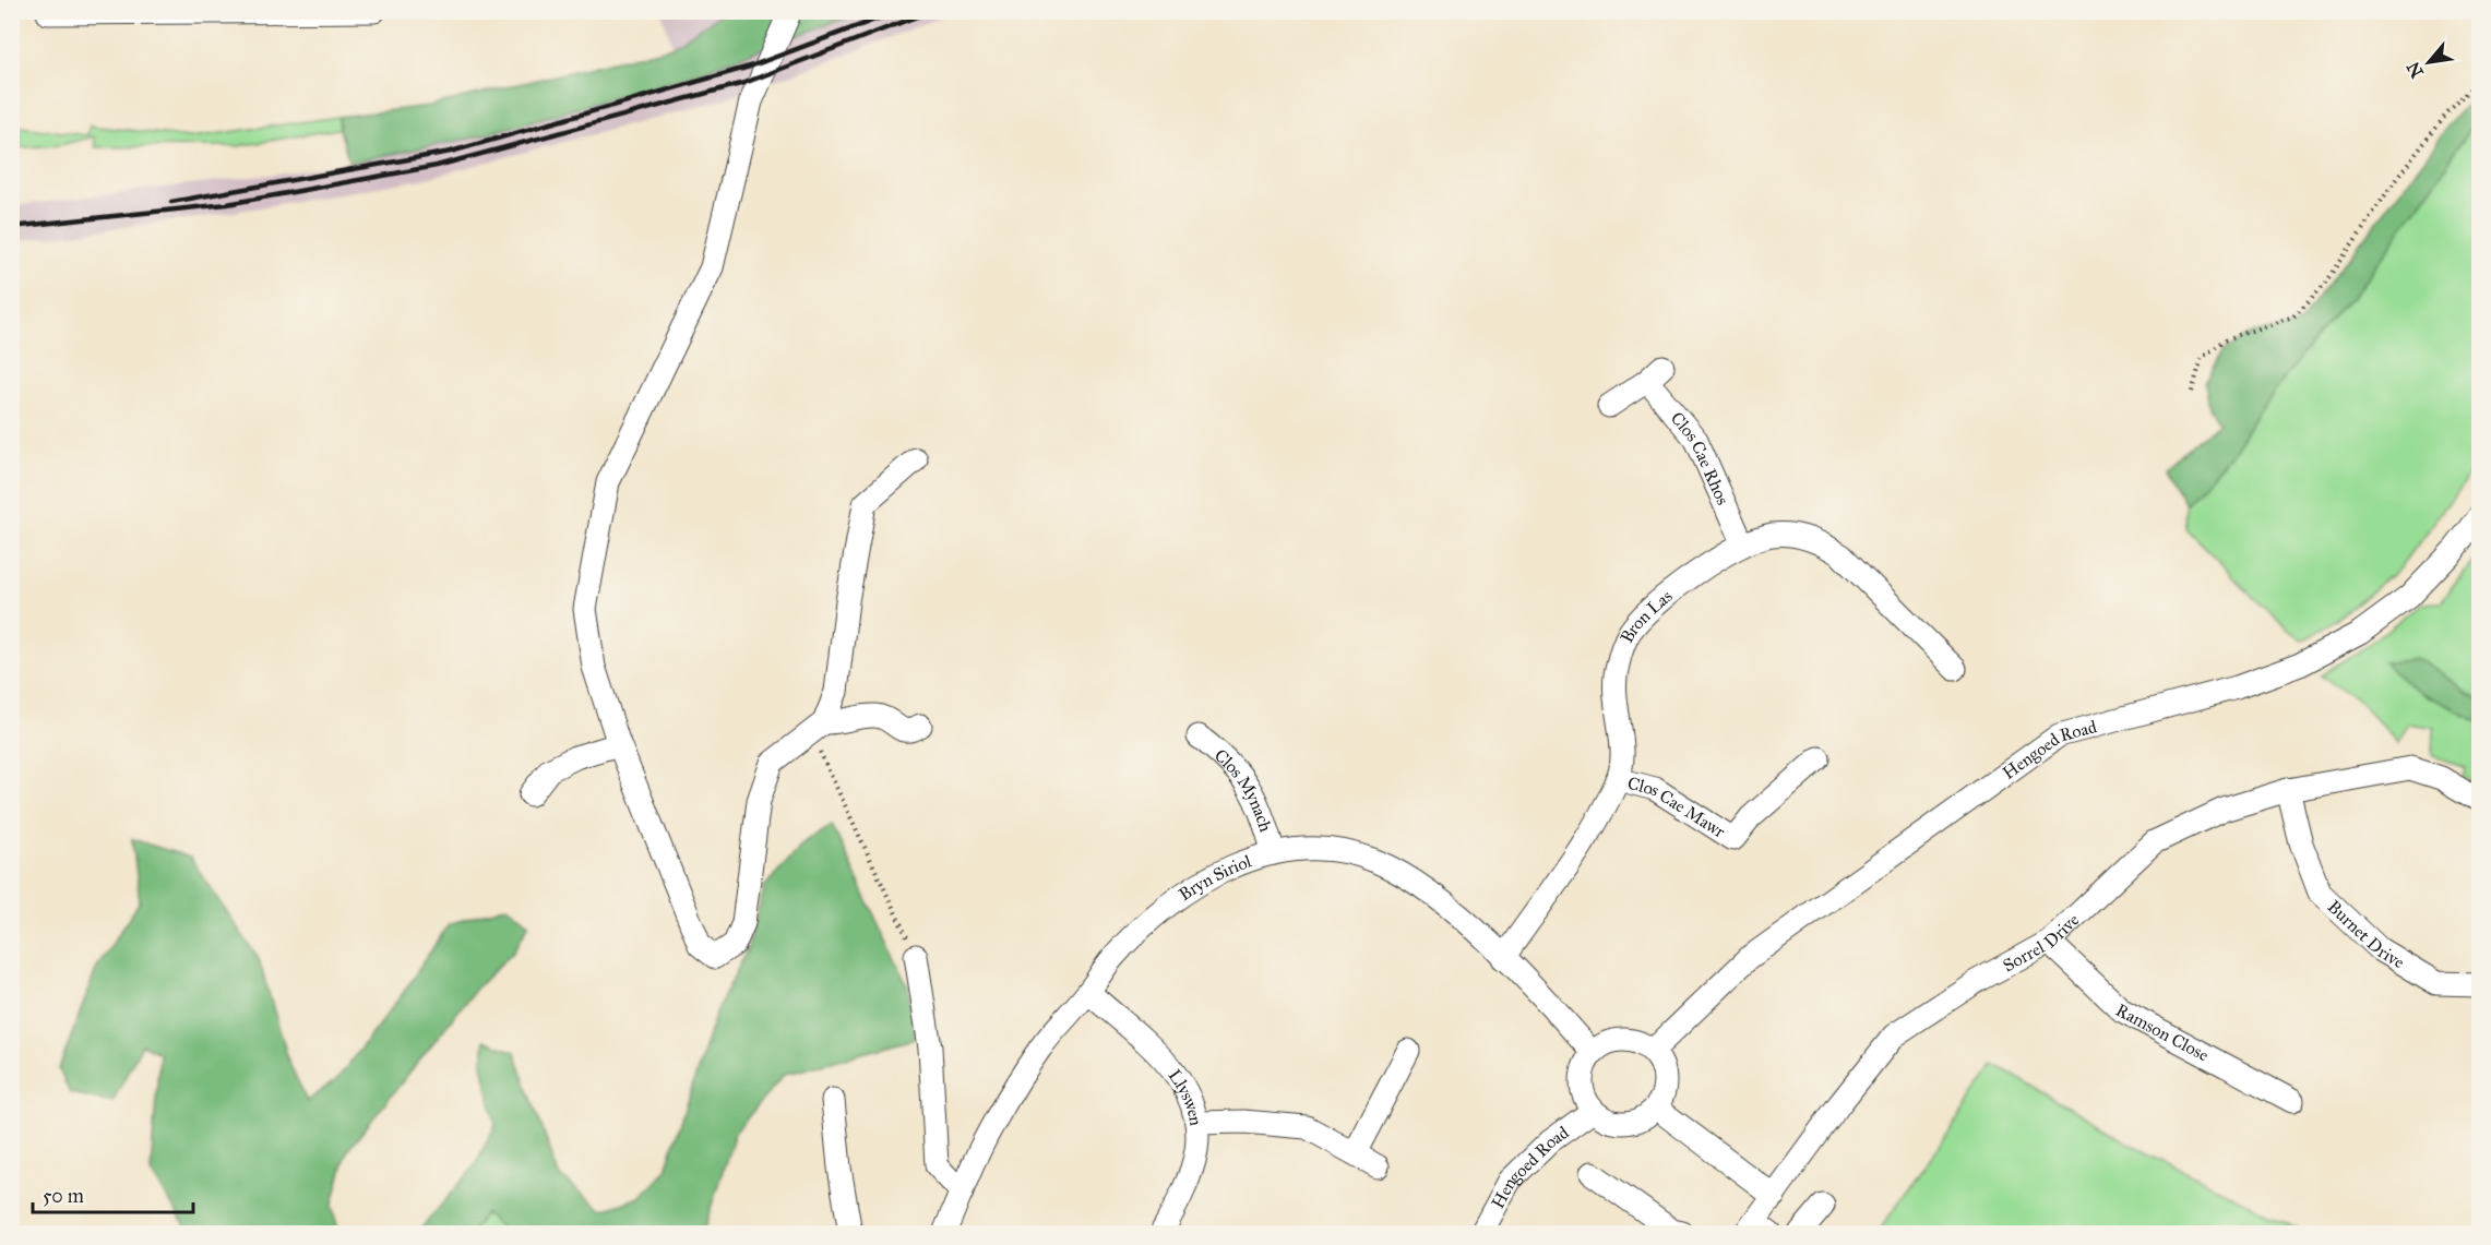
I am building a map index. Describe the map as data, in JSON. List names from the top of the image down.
{
  "streets": {
    "street": [
      "Clos Cae Rhos",
      "Bron Las",
      "Hengoed Road",
      "Clos Mynach",
      "Clos Cae Mawr",
      "Bryn Siriol",
      "Burnet Drive",
      "Sorrel Drive",
      "Ramson Close",
      "Llyswen"
    ]
  },
  "crossings": [
    ["Clos Cae Rhos", "Bron Las"],
    ["Bron Las", "Clos Cae Mawr"],
    ["Bron Las", "Bryn Siriol"],
    ["Hengoed Road", "Bryn Siriol"],
    ["Clos Mynach", "Bryn Siriol"],
    ["Bryn Siriol", "Llyswen"],
    ["Burnet Drive", "Sorrel Drive"],
    ["Sorrel Drive", "Ramson Close"]
  ],
  "scale_bar": "50 m",
  "north": "bottom left"
}
